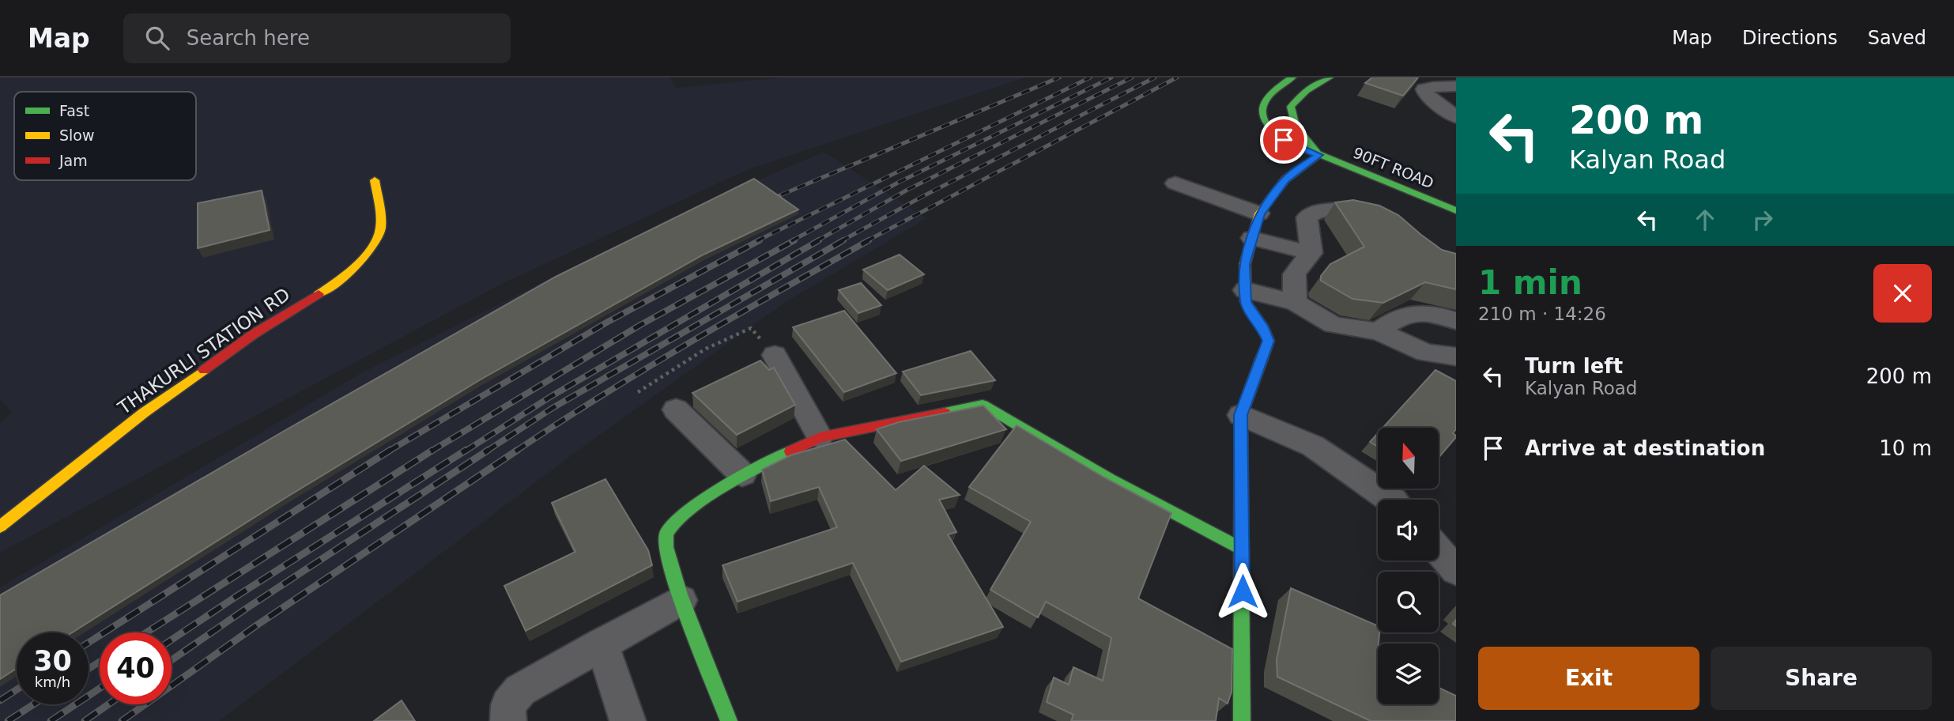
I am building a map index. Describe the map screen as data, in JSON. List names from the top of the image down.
{
  "streets": {
    "street": ["90FT ROAD", "THAKURLI STATION RD"]
  },
  "legend": ["Fast", "Slow", "Jam"],
  "north": "top",
  "page": {
    "header": "Map",
    "search": "Search here",
    "nav": ["Map", "Directions", "Saved"],
    "turn": ["200 m", "Kalyan Road"],
    "heading": ["1 min", "210 m · 14:26"],
    "list": [
      {
        "name": "Turn left",
        "note": "Kalyan Road",
        "value": "200 m"
      },
      {
        "name": "Arrive at destination",
        "value": "10 m"
      }
    ],
    "speed": "30 km/h",
    "limit": "40",
    "buttons": ["Exit", "Share"]
  }
}
